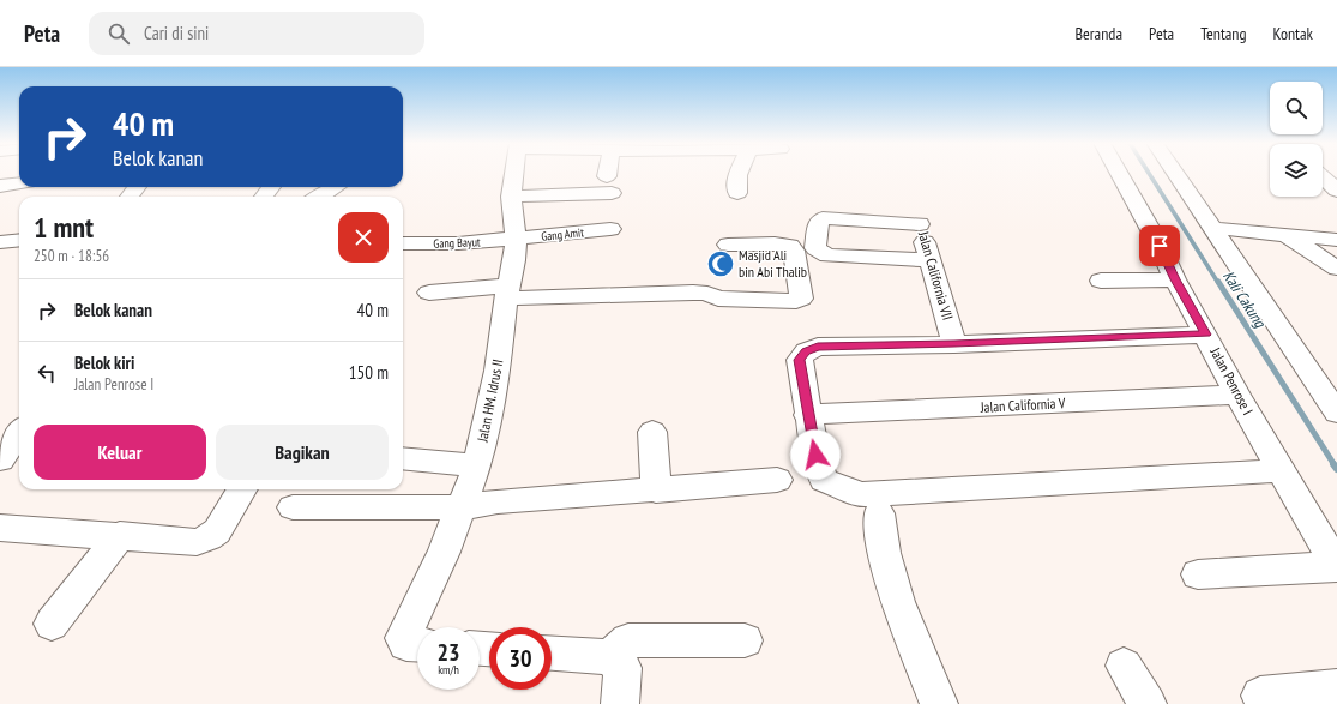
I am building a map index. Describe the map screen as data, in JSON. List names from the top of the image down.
{
  "streets": {
    "street": [
      "Gang Amit",
      "Gang Bayut",
      "Jalan California VII",
      "Jalan Penrose I",
      "Jalan HM. Idrus II",
      "Jalan California V"
    ]
  },
  "crossings": [
    ["Gang Amit", "Gang Bayut"],
    ["Gang Amit", "Jalan HM. Idrus II"],
    ["Gang Bayut", "Jalan HM. Idrus II"],
    ["Jalan Penrose I", "Jalan California V"]
  ],
  "water": ["Kali Cakung"],
  "places": {
    "mosque": ["Masjid Ali bin Abi Thalib"]
  },
  "page": {
    "header": "Peta",
    "search": "Cari di sini",
    "nav": [
      "Beranda",
      "Peta",
      "Tentang",
      "Kontak"
    ],
    "turn": ["40 m", "Belok kanan"],
    "heading": ["1 mnt", "250 m · 18:56"],
    "list": [
      {
        "name": "Belok kanan",
        "value": "40 m"
      },
      {
        "name": "Belok kiri",
        "note": "Jalan Penrose I",
        "value": "150 m"
      }
    ],
    "buttons": ["Keluar", "Bagikan"],
    "speed": "23 km/h",
    "limit": "30"
  }
}
